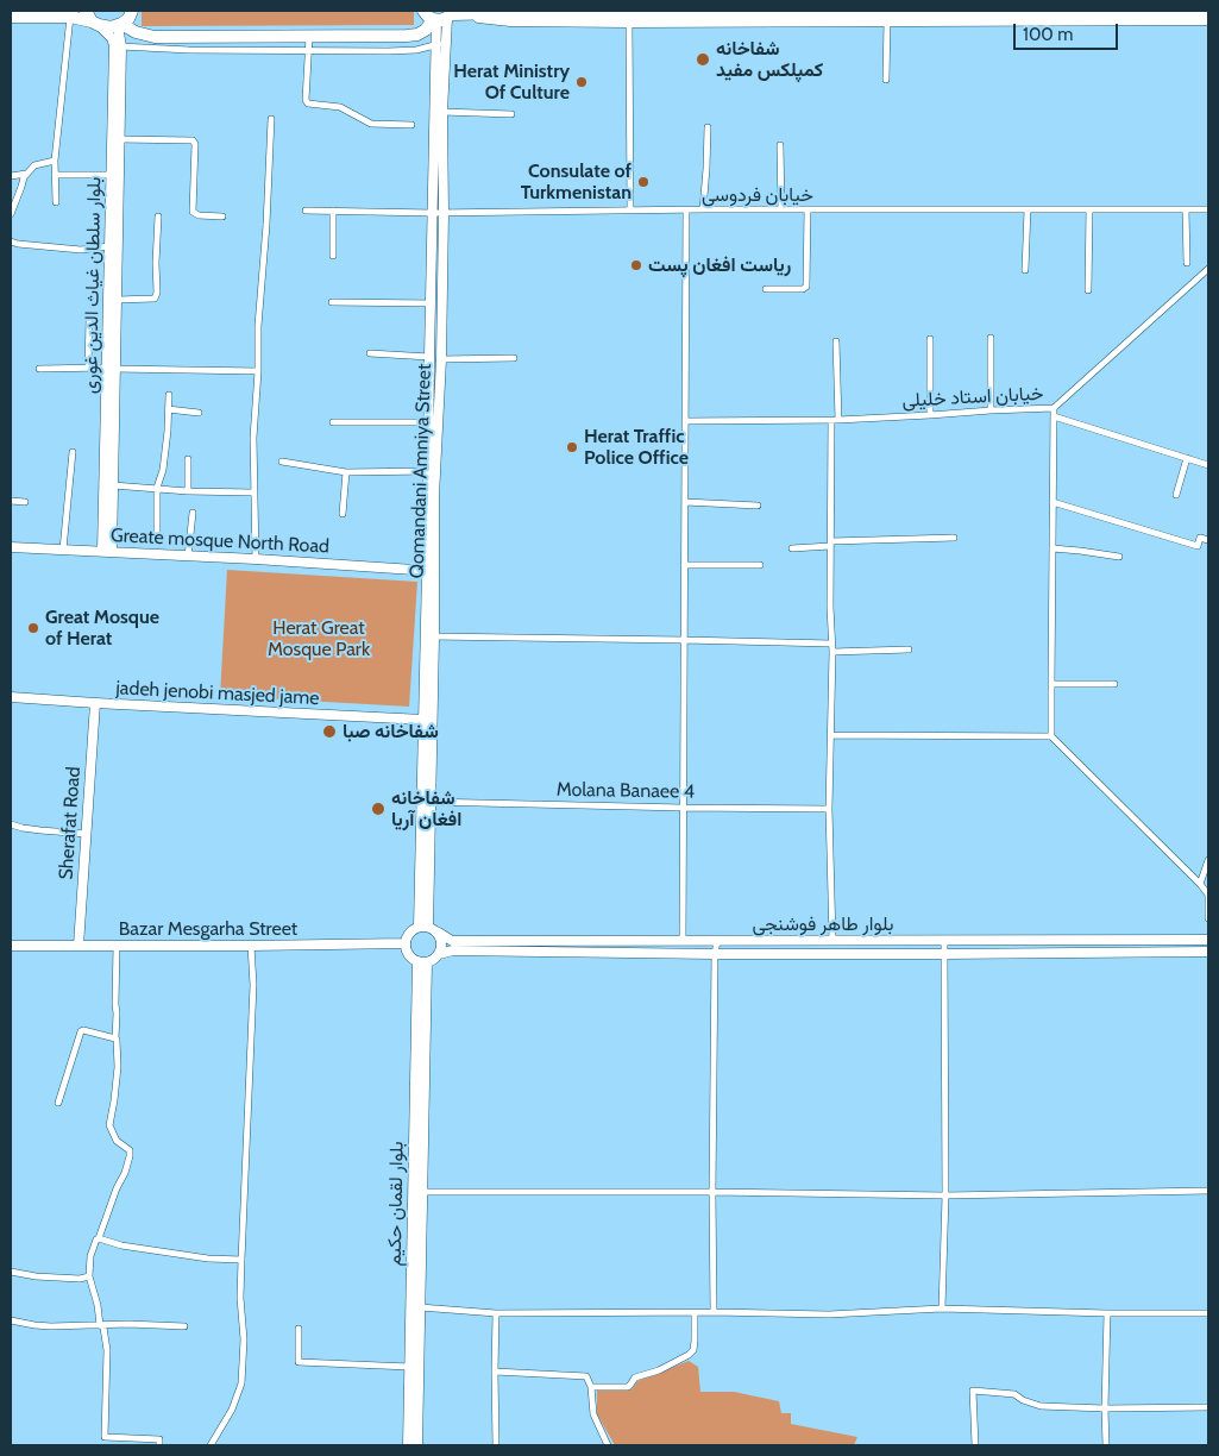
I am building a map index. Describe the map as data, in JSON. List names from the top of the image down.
{
  "streets": {
    "street": [
      "خیابان فردوسی",
      "بلوار سلطان غیاث الدین غوری",
      "خیابان استاد خلیلی",
      "Qomandani Amniya Street",
      "Greate mosque North Road",
      "jadeh jenobi masjed jame",
      "Molana Banaee 4",
      "Sherafat Road",
      "بلوار طاهر فوشنجی",
      "Bazar Mesgarha Street",
      "بلوار لقمان حکیم"
    ]
  },
  "crossings": [
    ["خیابان فردوسی", "Qomandani Amniya Street"],
    ["بلوار سلطان غیاث الدین غوری", "Greate mosque North Road"],
    ["Qomandani Amniya Street", "Greate mosque North Road"],
    ["Qomandani Amniya Street", "jadeh jenobi masjed jame"],
    ["Qomandani Amniya Street", "Molana Banaee 4"],
    ["Qomandani Amniya Street", "بلوار طاهر فوشنجی"],
    ["Qomandani Amniya Street", "Bazar Mesgarha Street"],
    ["Qomandani Amniya Street", "بلوار لقمان حکیم"],
    ["jadeh jenobi masjed jame", "Sherafat Road"],
    ["Sherafat Road", "Bazar Mesgarha Street"],
    ["بلوار طاهر فوشنجی", "Bazar Mesgarha Street"],
    ["بلوار طاهر فوشنجی", "بلوار لقمان حکیم"],
    ["Bazar Mesgarha Street", "بلوار لقمان حکیم"]
  ],
  "parks": ["Herat Great Mosque Park"],
  "places": [
    "شفاخانه کمپلکس مفید",
    "Herat Ministry Of Culture",
    "Consulate of Turkmenistan",
    "ریاست افغان پست",
    "Herat Traffic Police Office",
    "Great Mosque of Herat",
    "شفاخانه صبا",
    "شفاخانه افغان آریا"
  ],
  "scale_bar": "100 m"
}
